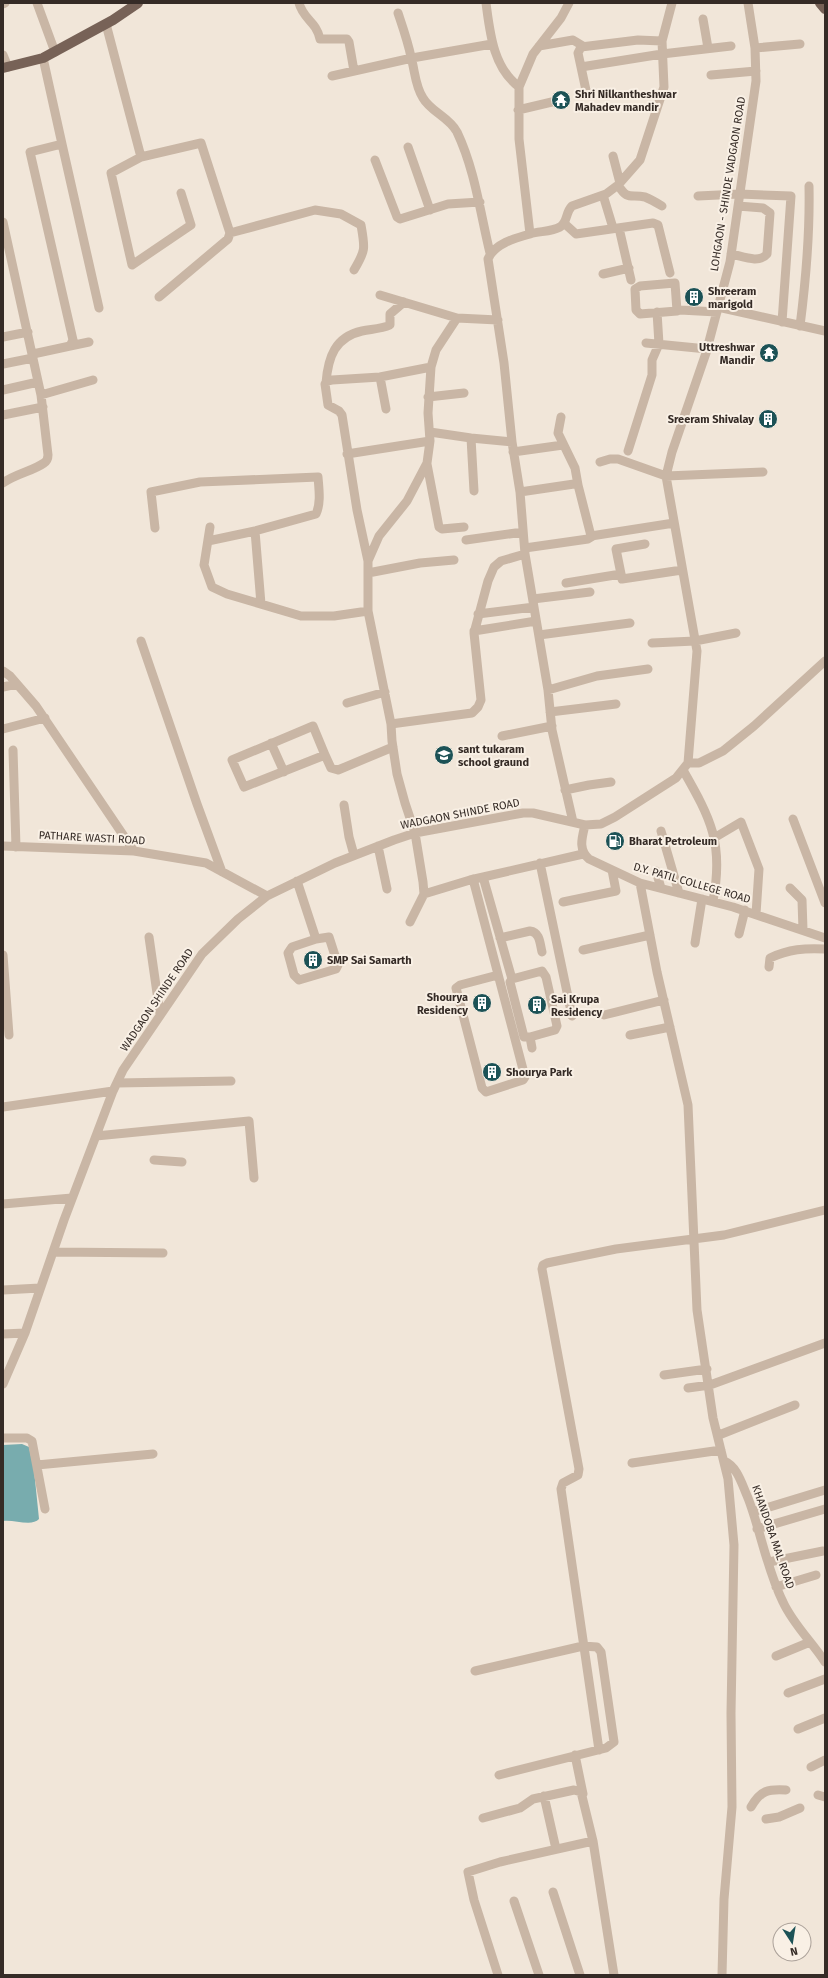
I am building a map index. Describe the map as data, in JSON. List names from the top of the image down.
{
  "streets": {
    "street": [
      "LOHGAON - SHINDE VADGAON ROAD",
      "WADGAON SHINDE ROAD",
      "PATHARE WASTI ROAD",
      "D.Y. PATIL COLLEGE ROAD",
      "KHANDOBA MAL ROAD"
    ]
  },
  "crossings": [
    ["WADGAON SHINDE ROAD", "PATHARE WASTI ROAD"]
  ],
  "places": {
    "temple": ["Shri Nilkantheshwar Mahadev mandir", "Uttreshwar Mandir"],
    "building": [
      "Shreeram marigold",
      "Sreeram Shivalay",
      "SMP Sai Samarth",
      "Shourya Residency",
      "Sai Krupa Residency",
      "Shourya Park"
    ],
    "school or university": ["sant tukaram school graund"],
    "fuel station": ["Bharat Petroleum"]
  },
  "north": "bottom"
}
